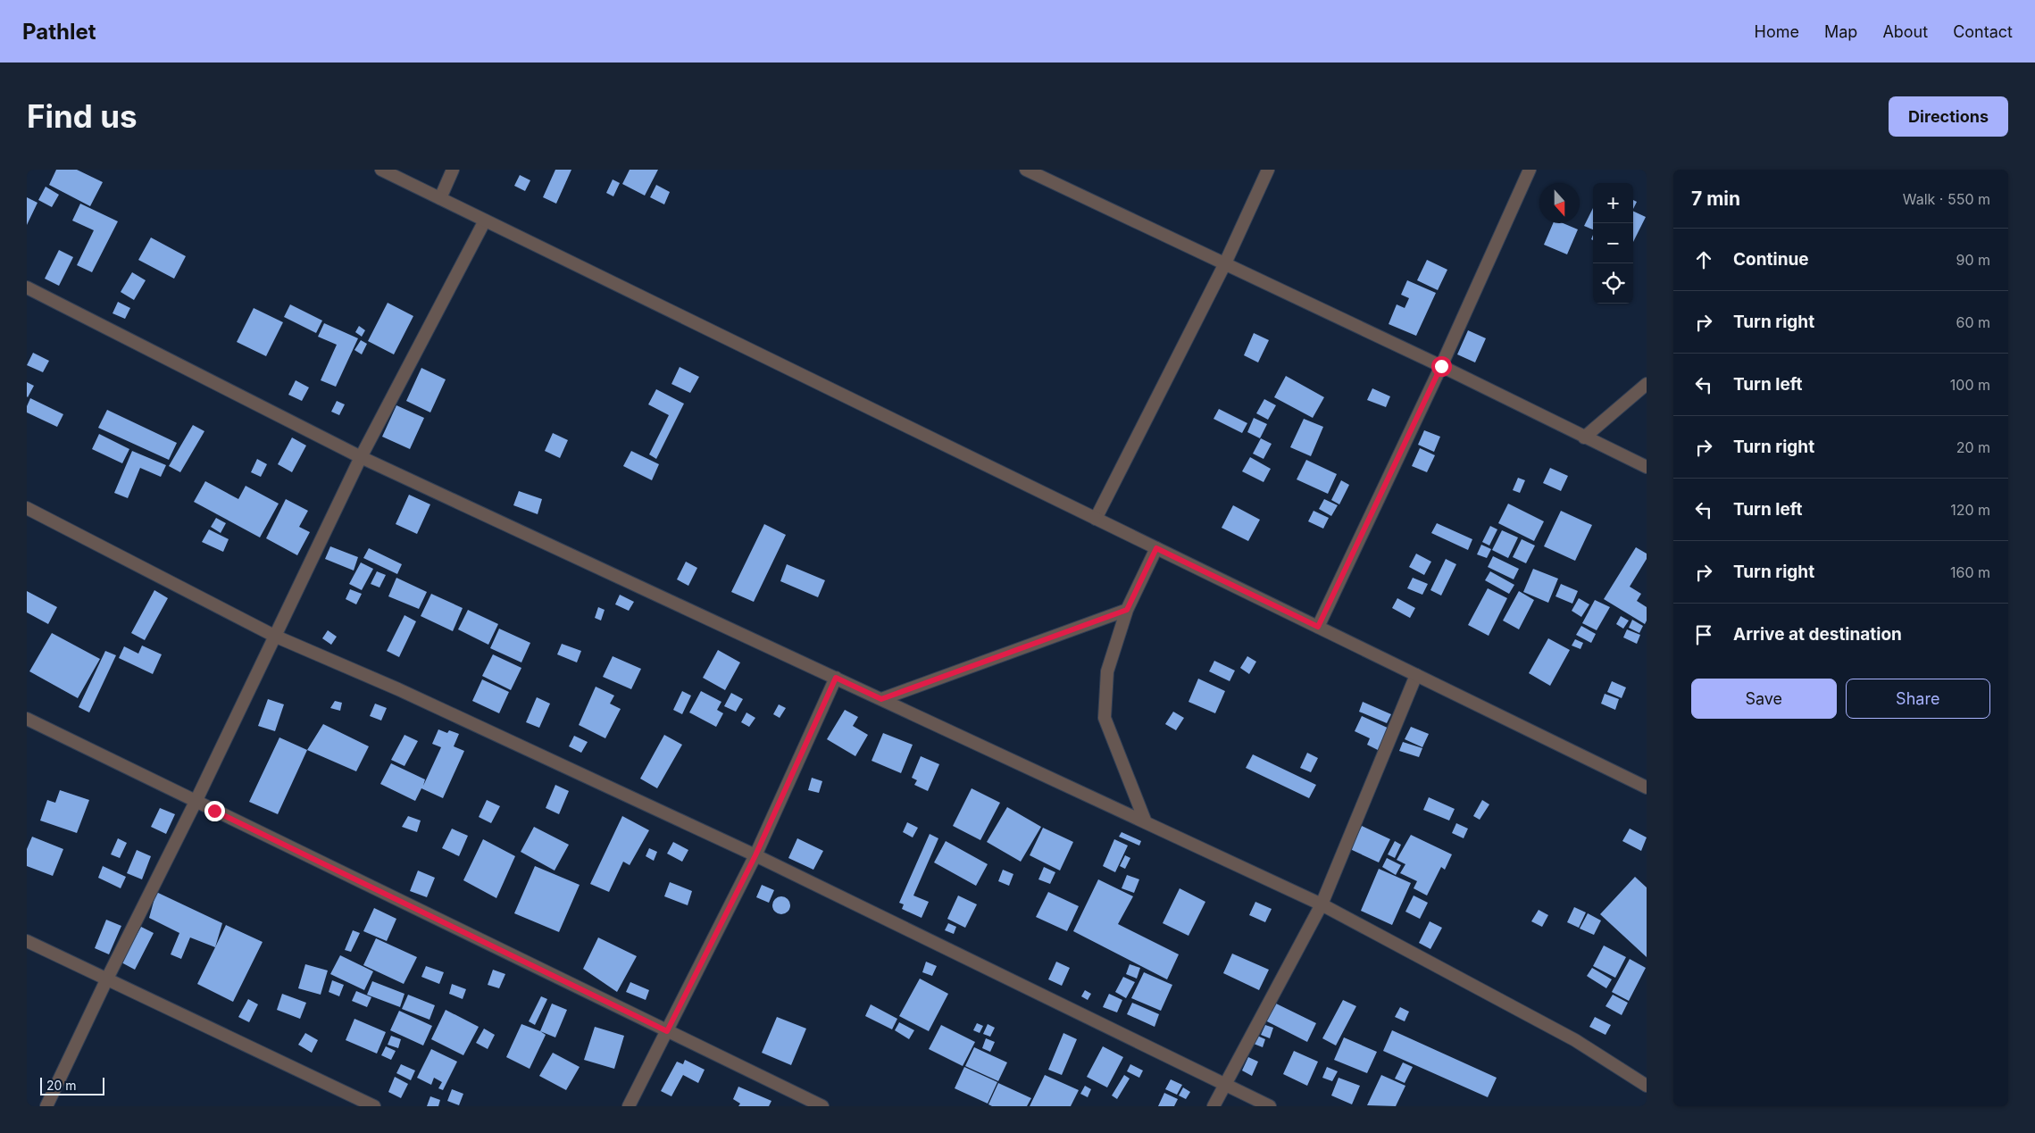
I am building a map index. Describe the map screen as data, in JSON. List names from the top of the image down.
{
  "scale_bar": "20 m",
  "north": "bottom",
  "page": {
    "header": "Pathlet",
    "nav": [
      "Home",
      "Map",
      "About",
      "Contact"
    ],
    "buttons": [
      "Directions",
      ["Save", "Share"]
    ],
    "title": "Find us",
    "heading": ["7 min", "Walk · 550 m"],
    "map_buttons": ["+", "−"],
    "list": [
      ["Continue", "90 m"],
      ["Turn right", "60 m"],
      ["Turn left", "100 m"],
      ["Turn right", "20 m"],
      ["Turn left", "120 m"],
      ["Turn right", "160 m"],
      "Arrive at destination"
    ],
    "scale": "20 m"
  }
}
